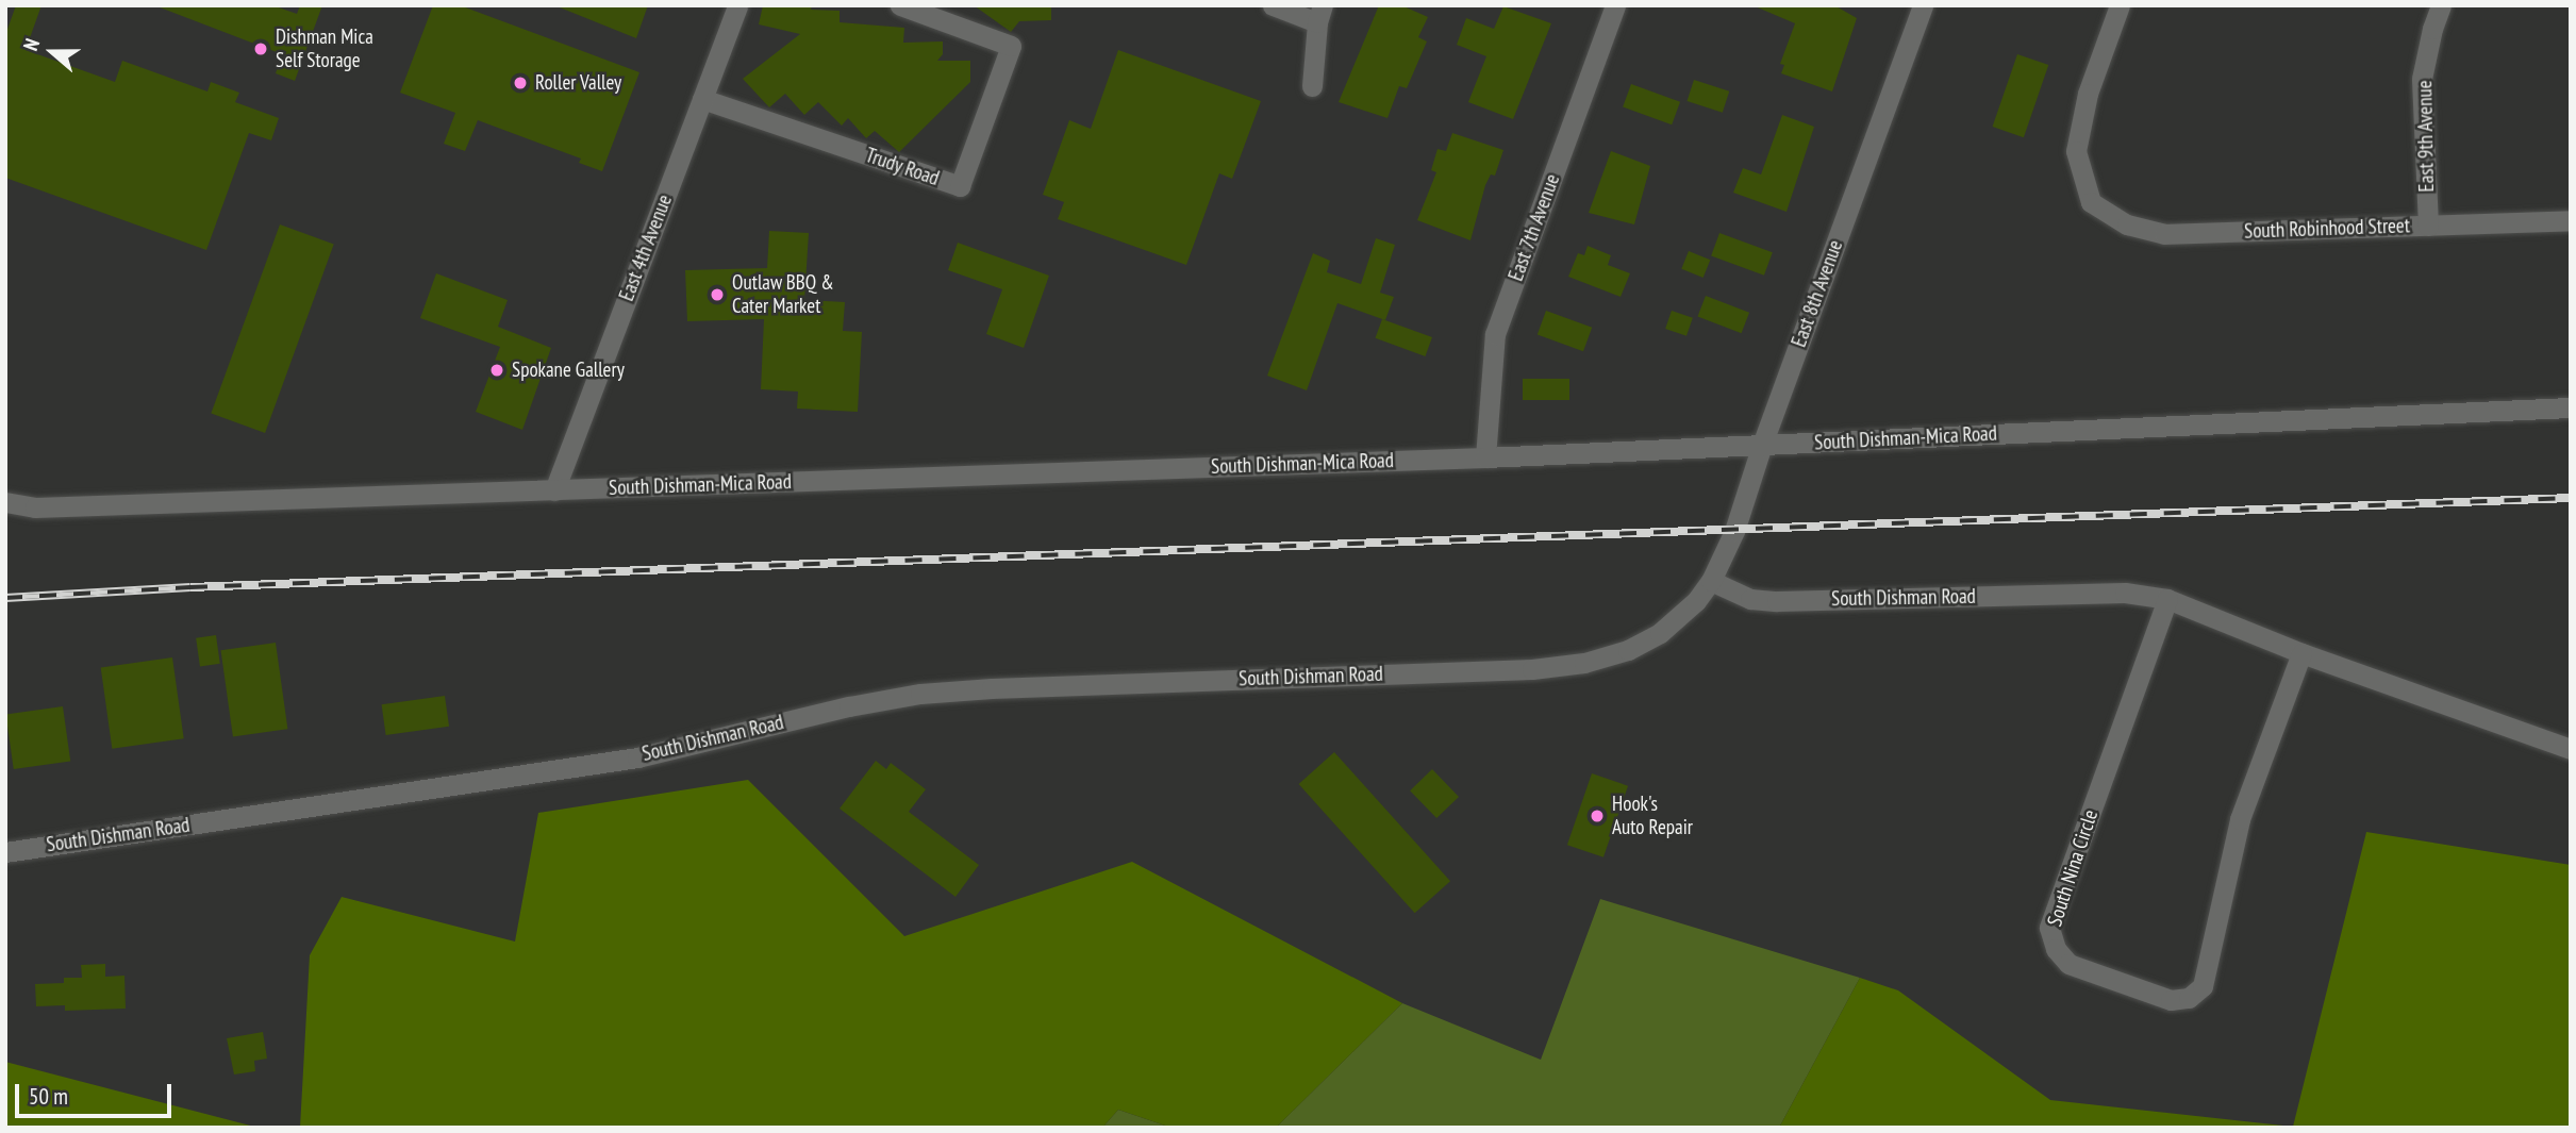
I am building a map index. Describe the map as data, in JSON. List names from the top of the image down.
{
  "streets": {
    "street": [
      "East 9th Avenue",
      "Trudy Road",
      "East 7th Avenue",
      "South Robinhood Street",
      "East 4th Avenue",
      "East 8th Avenue",
      "South Dishman-Mica Road",
      "South Dishman Road",
      "South Nina Circle"
    ]
  },
  "crossings": [
    ["East 9th Avenue", "South Robinhood Street"],
    ["Trudy Road", "East 4th Avenue"],
    ["East 7th Avenue", "South Dishman-Mica Road"],
    ["East 4th Avenue", "South Dishman-Mica Road"],
    ["East 8th Avenue", "South Dishman-Mica Road"],
    ["East 8th Avenue", "South Dishman Road"],
    ["South Dishman Road", "South Nina Circle"]
  ],
  "places": [
    "Dishman Mica Self Storage",
    "Roller Valley",
    "Outlaw BBQ & Cater Market",
    "Spokane Gallery",
    "Hook's Auto Repair"
  ],
  "scale_bar": "50 m",
  "north": "left"
}
